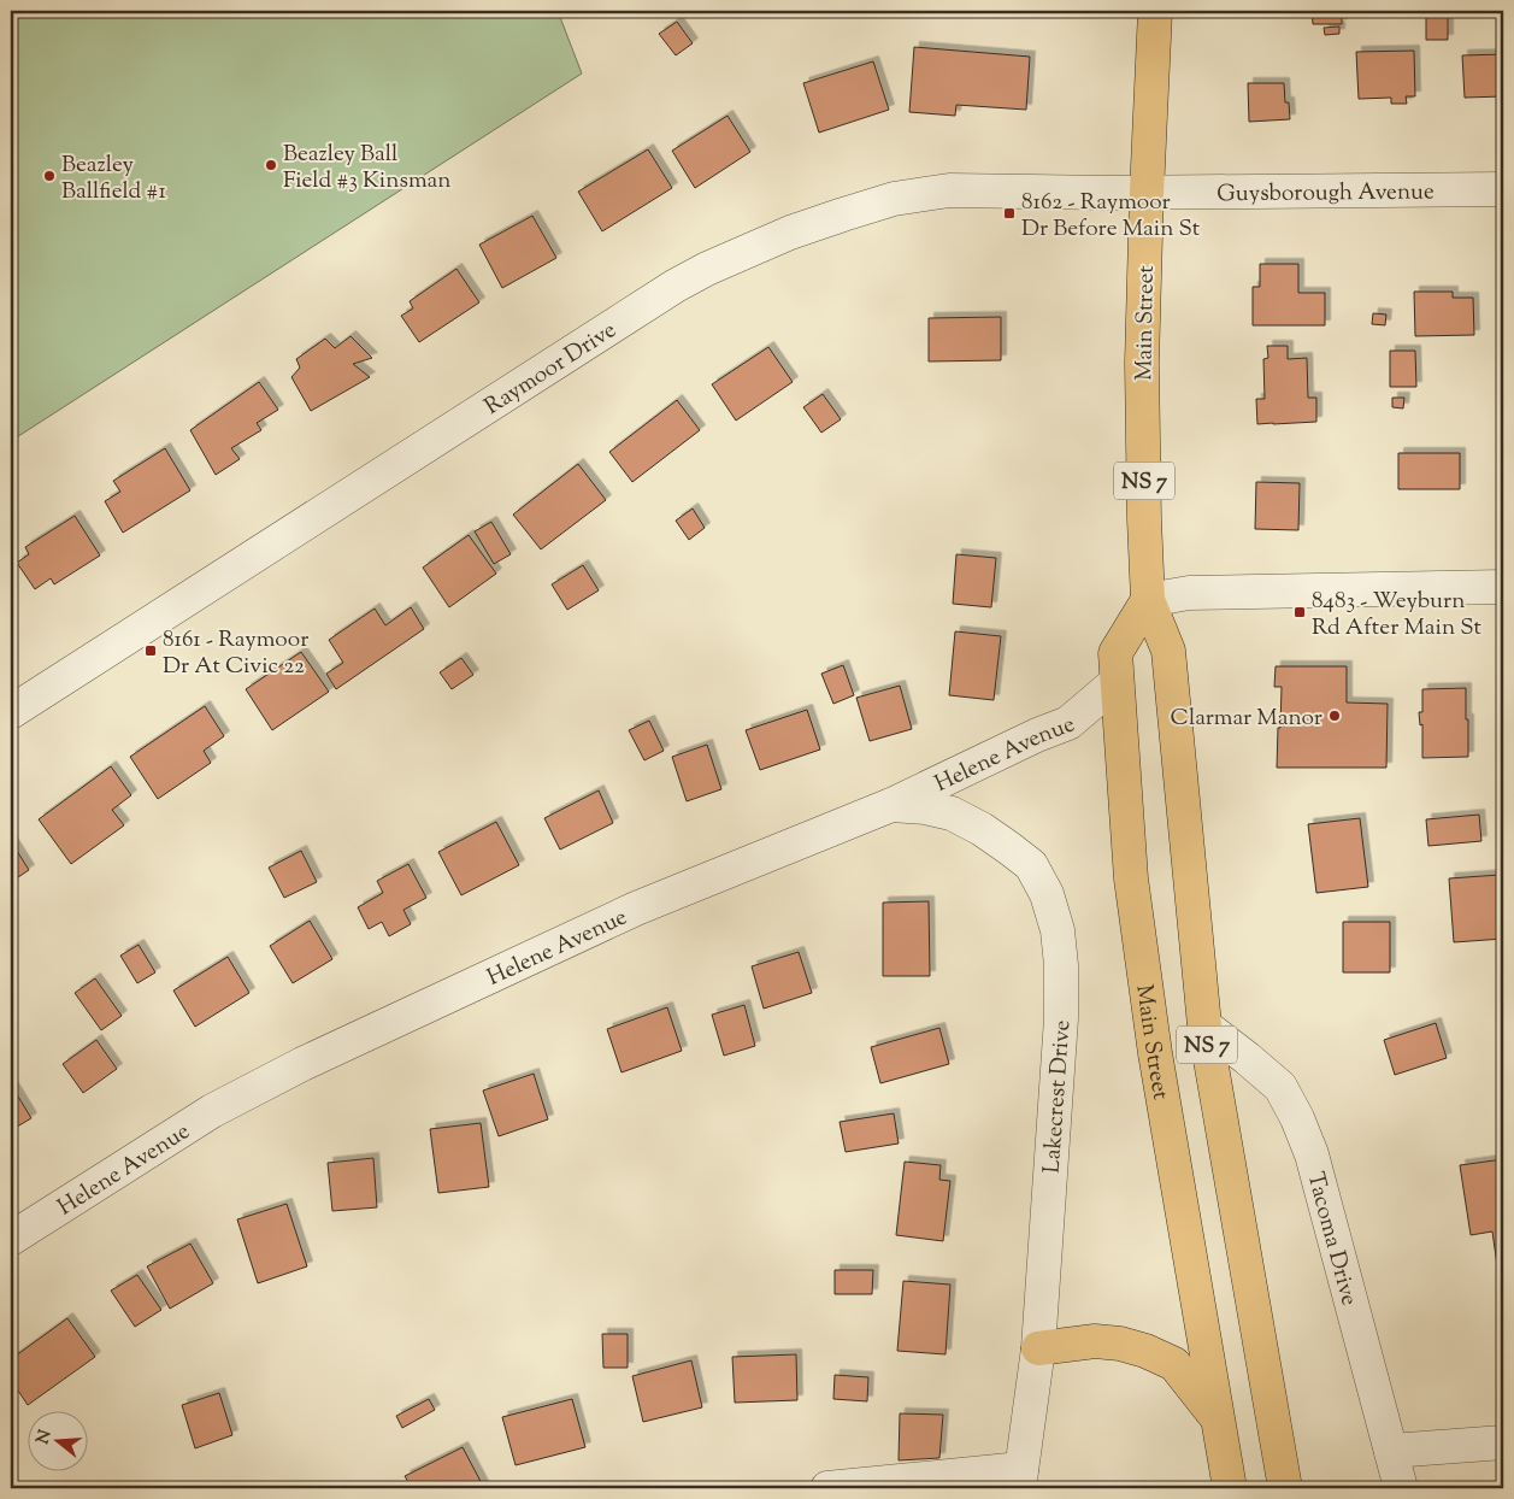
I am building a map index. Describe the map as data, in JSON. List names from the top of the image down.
{
  "streets": {
    "main road": ["Main Street", "NS 7"],
    "street": [
      "Guysborough Avenue",
      "Raymoor Drive",
      "Helene Avenue",
      "Lakecrest Drive",
      "Tacoma Drive"
    ]
  },
  "crossings": [
    ["Guysborough Avenue", "Main Street"],
    ["Guysborough Avenue", "Raymoor Drive"],
    ["Main Street", "Raymoor Drive"],
    ["Main Street", "Helene Avenue"],
    ["Main Street", "Tacoma Drive"],
    ["Helene Avenue", "Lakecrest Drive"]
  ],
  "places": {
    "other": ["Beazley Ball Field #3 Kinsman", "Beazley Ballfield #1", "Clarmar Manor"],
    "transit": ["8162 - Raymoor Dr Before Main St", "8483 - Weyburn Rd After Main St", "8161 - Raymoor Dr At Civic 22"]
  },
  "north": "left"
}
